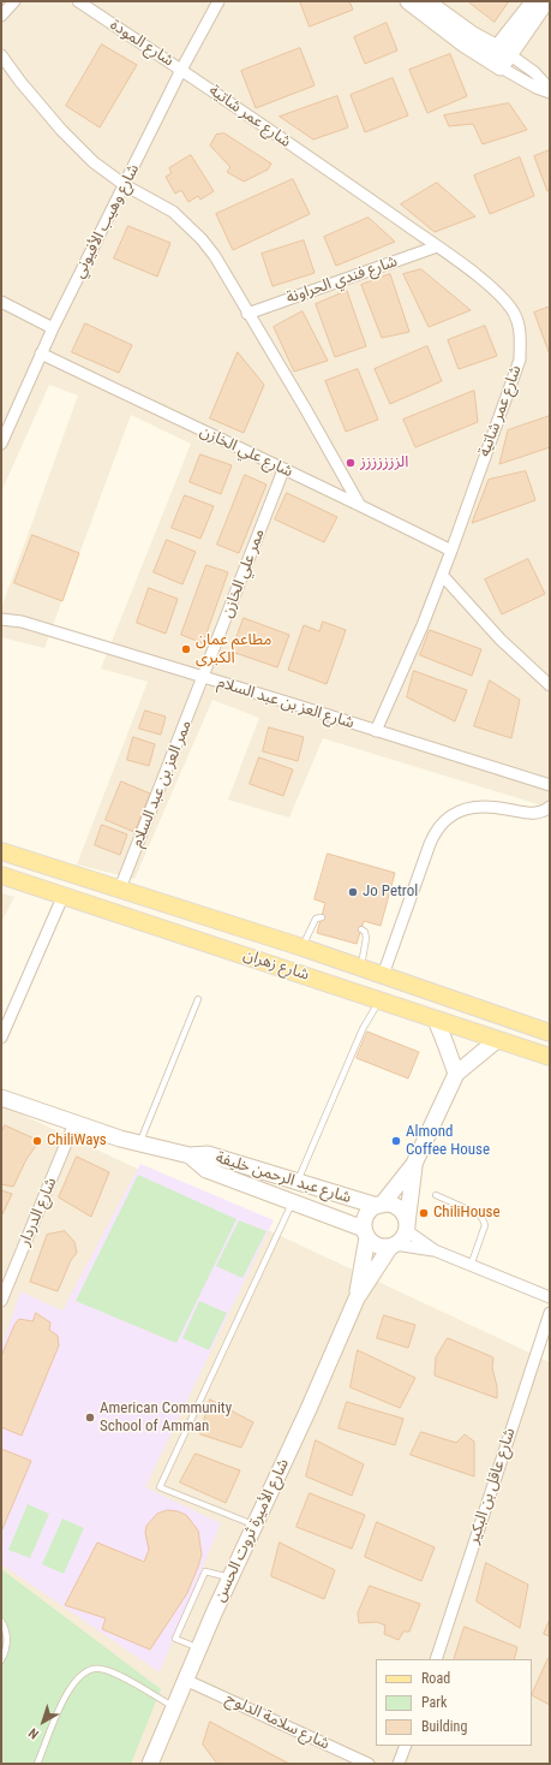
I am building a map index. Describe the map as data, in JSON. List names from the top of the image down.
{
  "streets": {
    "main road": ["شارع زهران"],
    "street": [
      "شارع المودة",
      "شارع عمر شاتية",
      "شارع وهيب الأفيوني",
      "شارع فندي الحراونة",
      "شارع علي الخازن",
      "ممر علي الخازن",
      "شارع العز بن عبد السلام",
      "ممر العز بن عبد السلام",
      "شارع عبد الرحمن خليفة",
      "شارع الدردار",
      "شارع عاقل بن البكير",
      "شارع الأميرة ثروت الحسن",
      "شارع سلامة الدلوح"
    ]
  },
  "crossings": [
    ["شارع المودة", "شارع عمر شاتية"],
    ["شارع المودة", "شارع وهيب الأفيوني"],
    ["شارع عمر شاتية", "شارع وهيب الأفيوني"],
    ["شارع عمر شاتية", "شارع فندي الحراونة"],
    ["شارع عمر شاتية", "شارع علي الخازن"],
    ["شارع عمر شاتية", "شارع العز بن عبد السلام"],
    ["شارع وهيب الأفيوني", "شارع علي الخازن"],
    ["شارع علي الخازن", "ممر علي الخازن"],
    ["ممر علي الخازن", "شارع العز بن عبد السلام"],
    ["ممر علي الخازن", "ممر العز بن عبد السلام"],
    ["شارع العز بن عبد السلام", "ممر العز بن عبد السلام"],
    ["ممر العز بن عبد السلام", "شارع زهران"],
    ["شارع عبد الرحمن خليفة", "شارع الدردار"],
    ["شارع عبد الرحمن خليفة", "شارع الأميرة ثروت الحسن"],
    ["شارع الأميرة ثروت الحسن", "شارع سلامة الدلوح"]
  ],
  "places": [
    "الززززززز",
    "مطاعم عمان الكبرى",
    "Jo Petrol",
    "ChiliWays",
    "Almond Coffee House",
    "ChiliHouse",
    "American Community School of Amman"
  ],
  "legend": ["Road", "Park", "Building"],
  "north": "bottom left"
}
